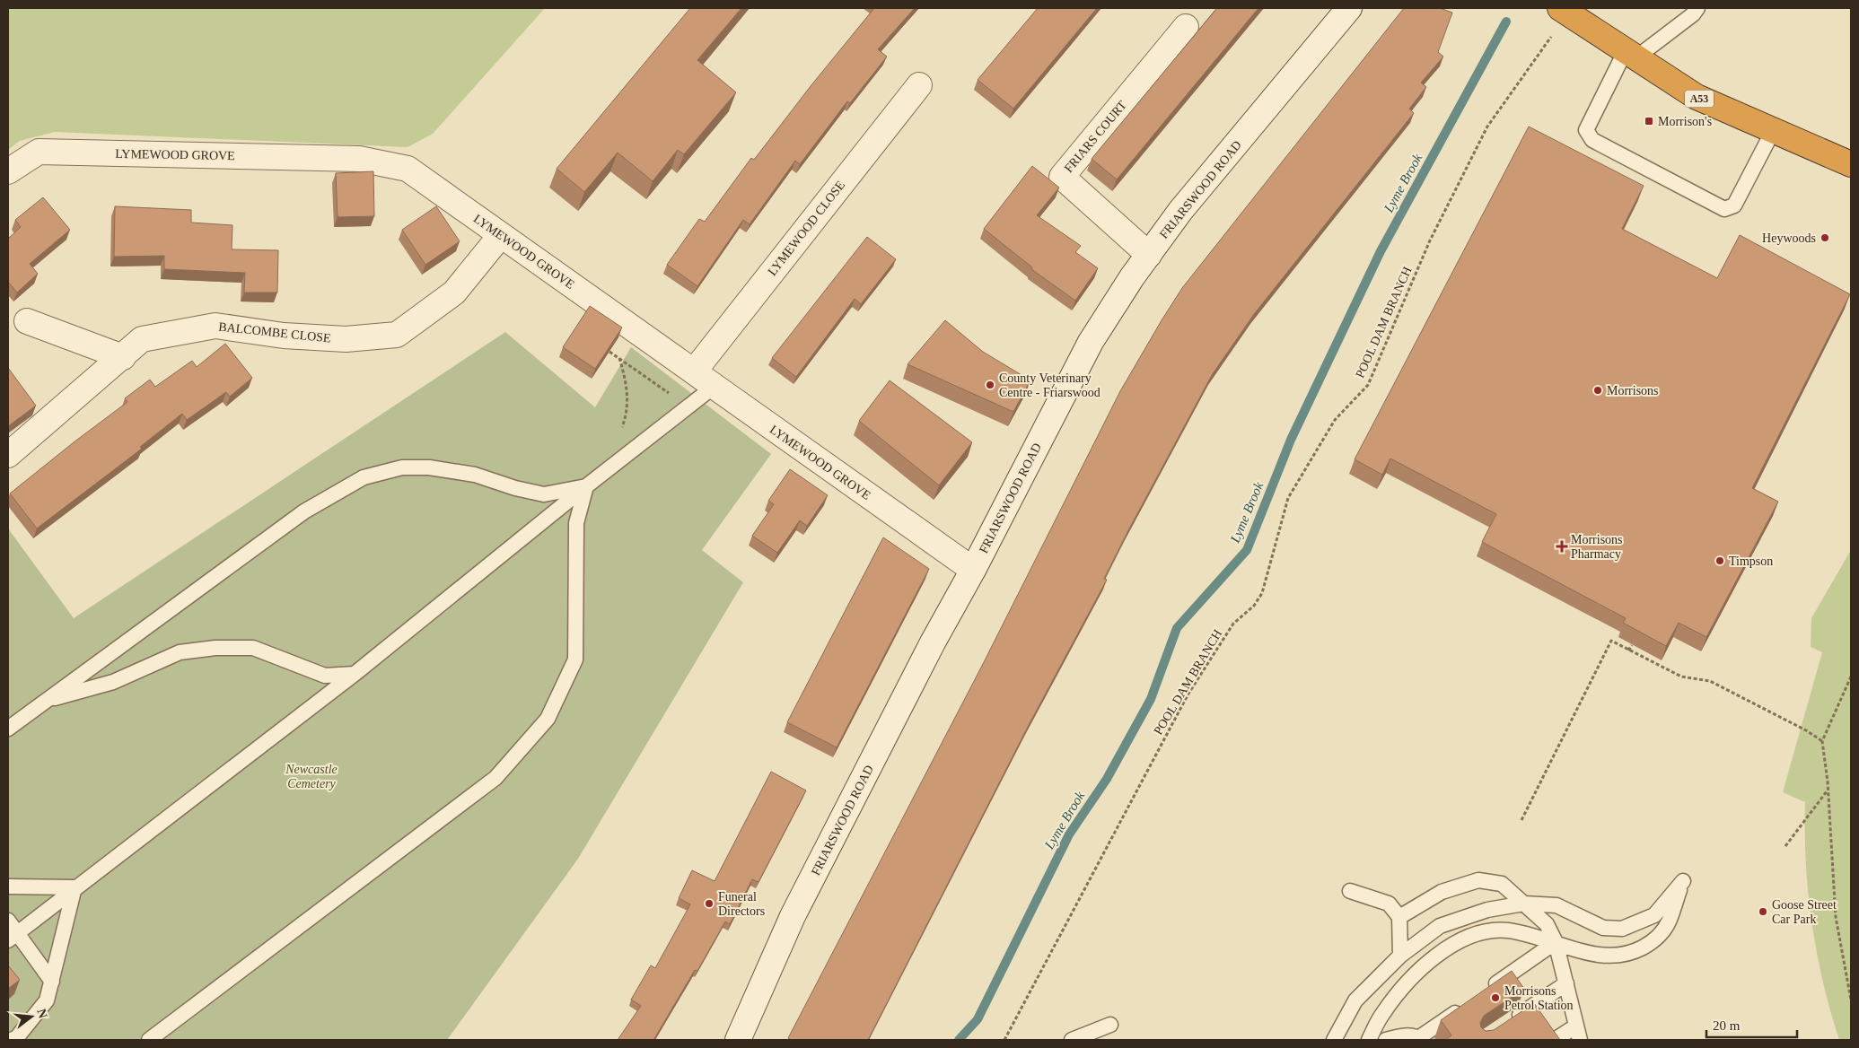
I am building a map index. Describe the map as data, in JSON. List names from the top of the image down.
{
  "streets": {
    "highway": ["A53"],
    "street": [
      "FRIARS COURT",
      "LYMEWOOD GROVE",
      "FRIARSWOOD ROAD",
      "LYMEWOOD CLOSE",
      "BALCOMBE CLOSE"
    ],
    "path": ["POOL DAM BRANCH"]
  },
  "crossings": [
    ["A53", "POOL DAM BRANCH"],
    ["FRIARS COURT", "FRIARSWOOD ROAD"],
    ["LYMEWOOD GROVE", "FRIARSWOOD ROAD"],
    ["LYMEWOOD GROVE", "LYMEWOOD CLOSE"],
    ["LYMEWOOD GROVE", "BALCOMBE CLOSE"]
  ],
  "water": ["Lyme Brook"],
  "parks": ["Newcastle Cemetery"],
  "places": {
    "transit": ["Morrison's"],
    "other": [
      "Heywoods",
      "County Veterinary Centre - Friarswood",
      "Morrisons",
      "Timpson",
      "Funeral Directors",
      "Goose Street Car Park",
      "Morrisons Petrol Station"
    ],
    "health": ["Morrisons Pharmacy"]
  },
  "scale_bar": "20 m",
  "north": "right"
}
